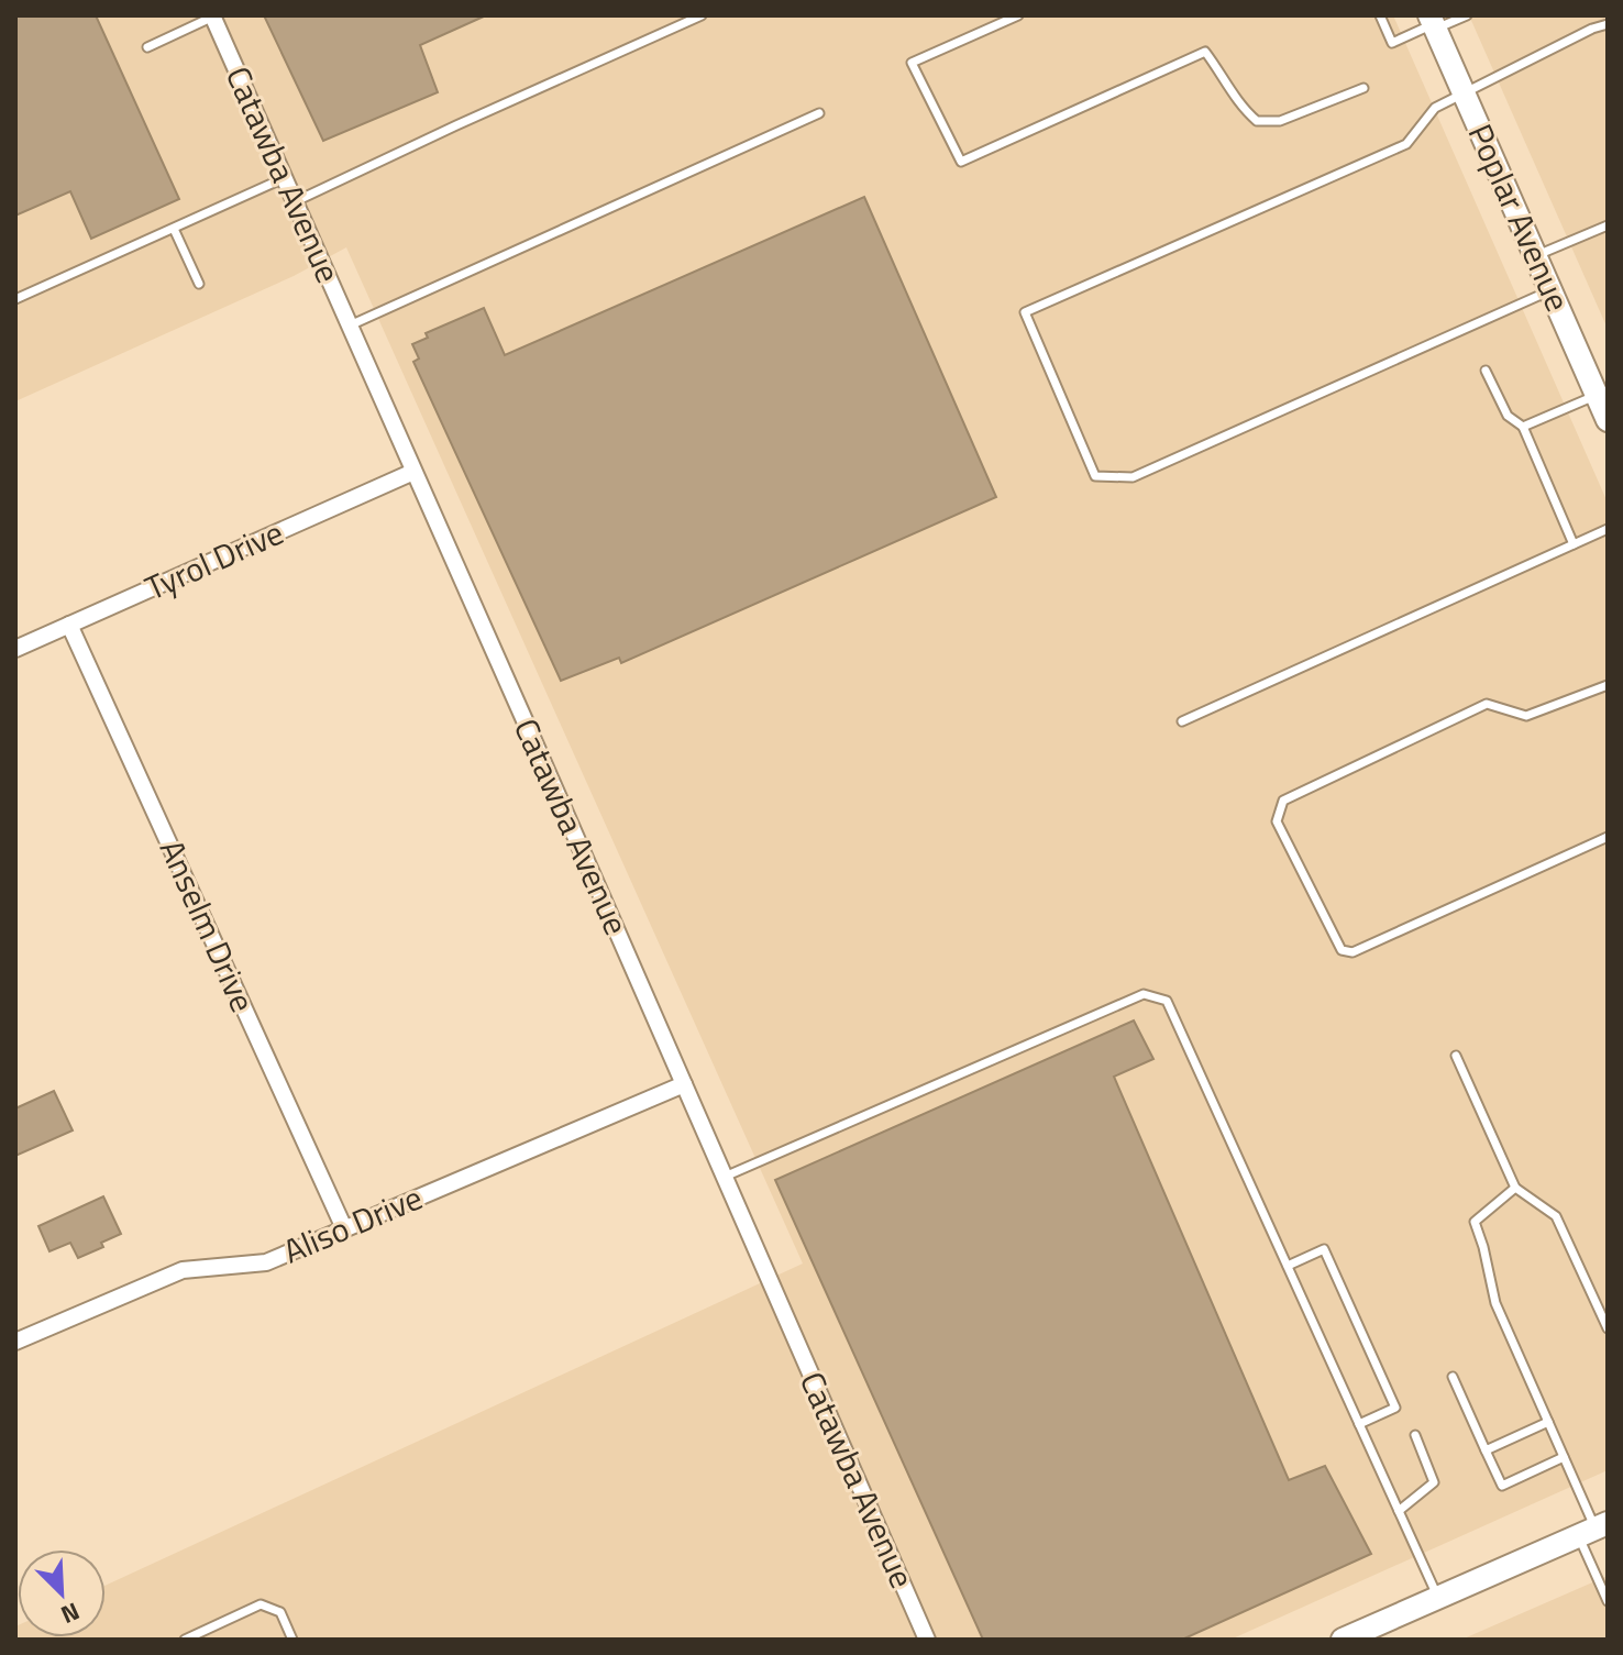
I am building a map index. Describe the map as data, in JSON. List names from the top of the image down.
{
  "streets": {
    "street": [
      "Catawba Avenue",
      "Poplar Avenue",
      "Tyrol Drive",
      "Anselm Drive",
      "Aliso Drive"
    ]
  },
  "crossings": [
    ["Catawba Avenue", "Tyrol Drive"],
    ["Catawba Avenue", "Aliso Drive"],
    ["Tyrol Drive", "Anselm Drive"],
    ["Anselm Drive", "Aliso Drive"]
  ],
  "north": "bottom right"
}
